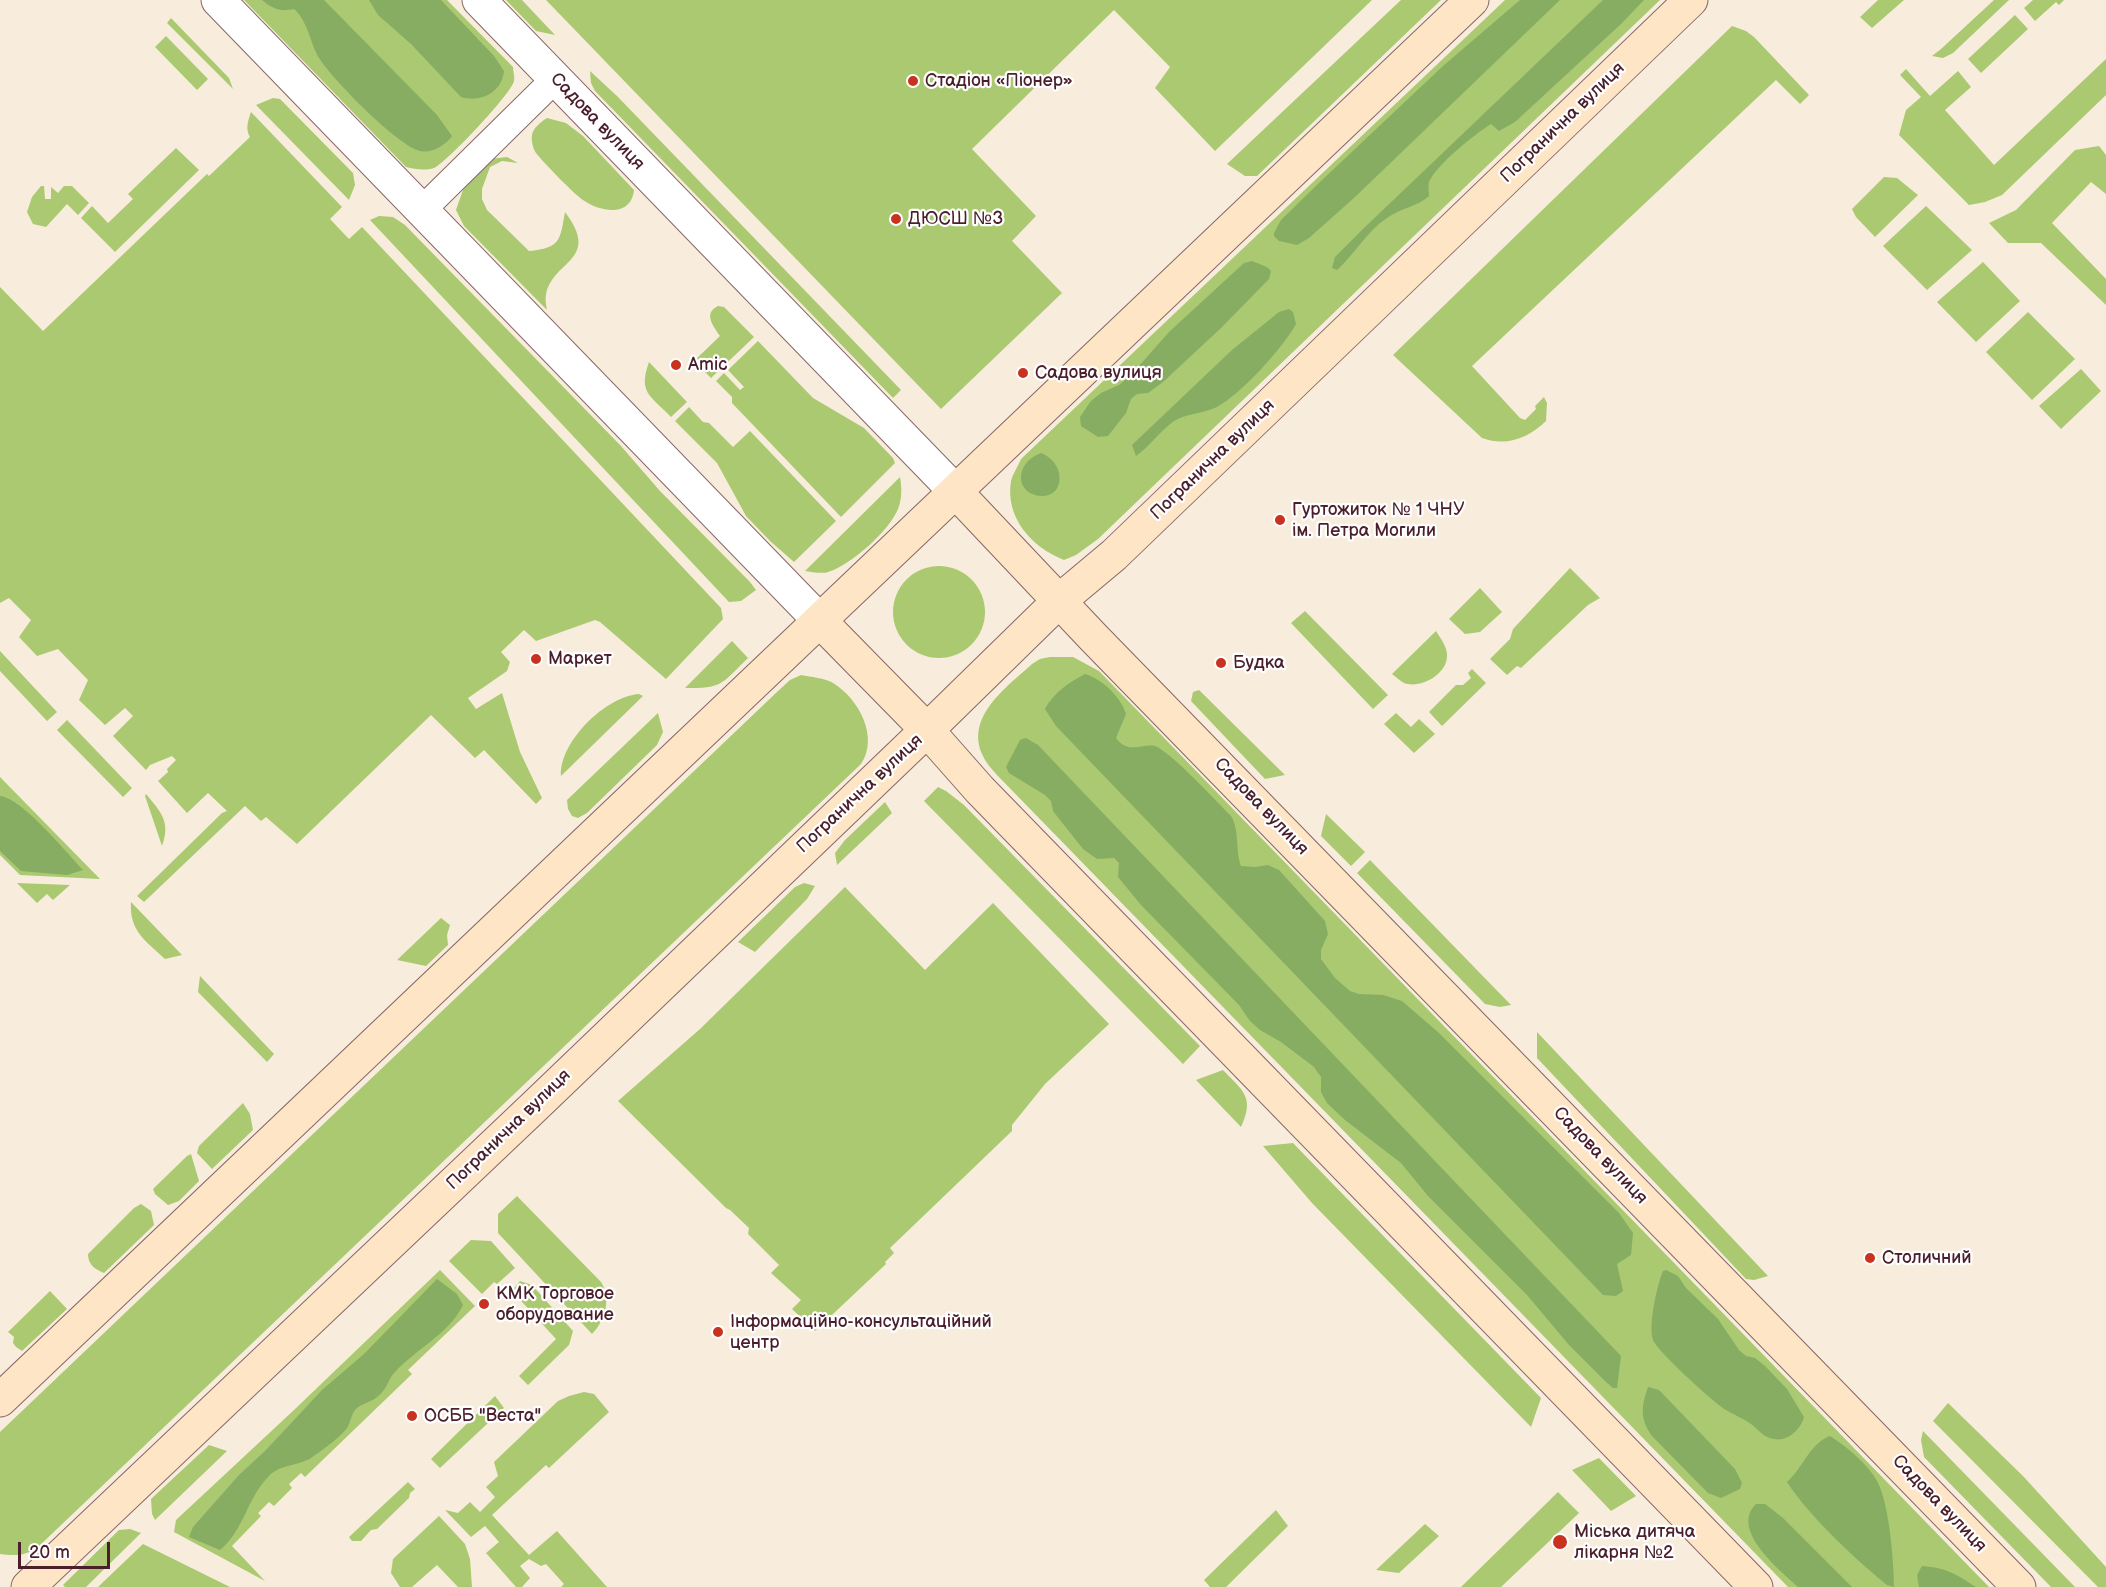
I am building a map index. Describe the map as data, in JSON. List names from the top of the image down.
{
  "streets": {
    "main road": ["Садова вулиця", "Погранична вулиця"]
  },
  "crossings": [
    ["Садова вулиця", "Погранична вулиця"]
  ],
  "places": [
    "Стадіон «Піонер»",
    "ДЮСШ №3",
    "Amic",
    "Садова вулиця",
    "Гуртожиток № 1 ЧНУ ім. Петра Могили",
    "Маркет",
    "Будка",
    "Столичний",
    "КМК Торговое оборудование",
    "Інформаційно-консультаційний центр",
    "ОСББ \"Веста\"",
    "Міська дитяча лікарня №2"
  ],
  "scale_bar": "20 m"
}
